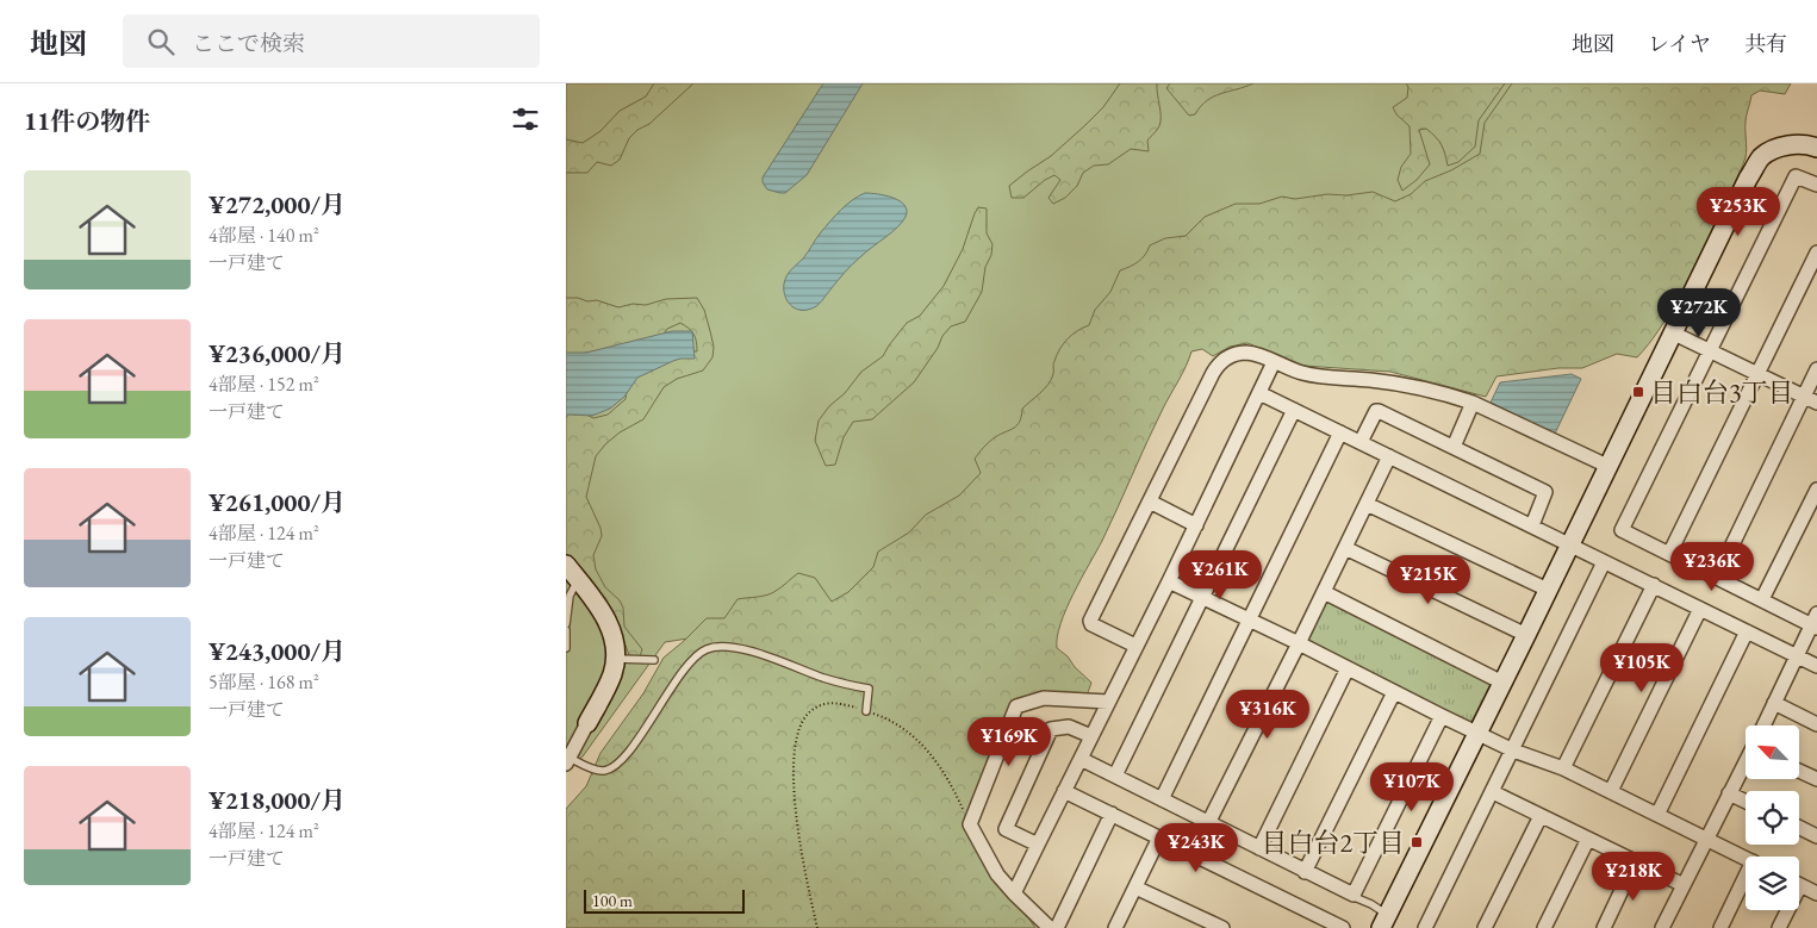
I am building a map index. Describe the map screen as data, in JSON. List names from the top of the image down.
{
  "places": {
    "transit": ["目白台3丁目", "目白台2丁目"]
  },
  "scale_bar": "100 m",
  "north": "top left",
  "page": {
    "header": "地図",
    "search": "ここで検索",
    "nav": ["地図", "レイヤ", "共有"],
    "heading": "11件の物件",
    "list": [
      {
        "name": "¥272,000/月",
        "note": "4部屋 · 140 m² · 一戸建て"
      },
      {
        "name": "¥236,000/月",
        "note": "4部屋 · 152 m² · 一戸建て"
      },
      {
        "name": "¥261,000/月",
        "note": "4部屋 · 124 m² · 一戸建て"
      },
      {
        "name": "¥243,000/月",
        "note": "5部屋 · 168 m² · 一戸建て"
      },
      {
        "name": "¥218,000/月",
        "note": "4部屋 · 124 m² · 一戸建て"
      }
    ],
    "price": [
      "¥253K",
      "¥272K",
      "¥236K",
      "¥261K",
      "¥215K",
      "¥105K",
      "¥316K",
      "¥169K",
      "¥107K",
      "¥243K",
      "¥218K"
    ],
    "scale": "100 m"
  }
}
